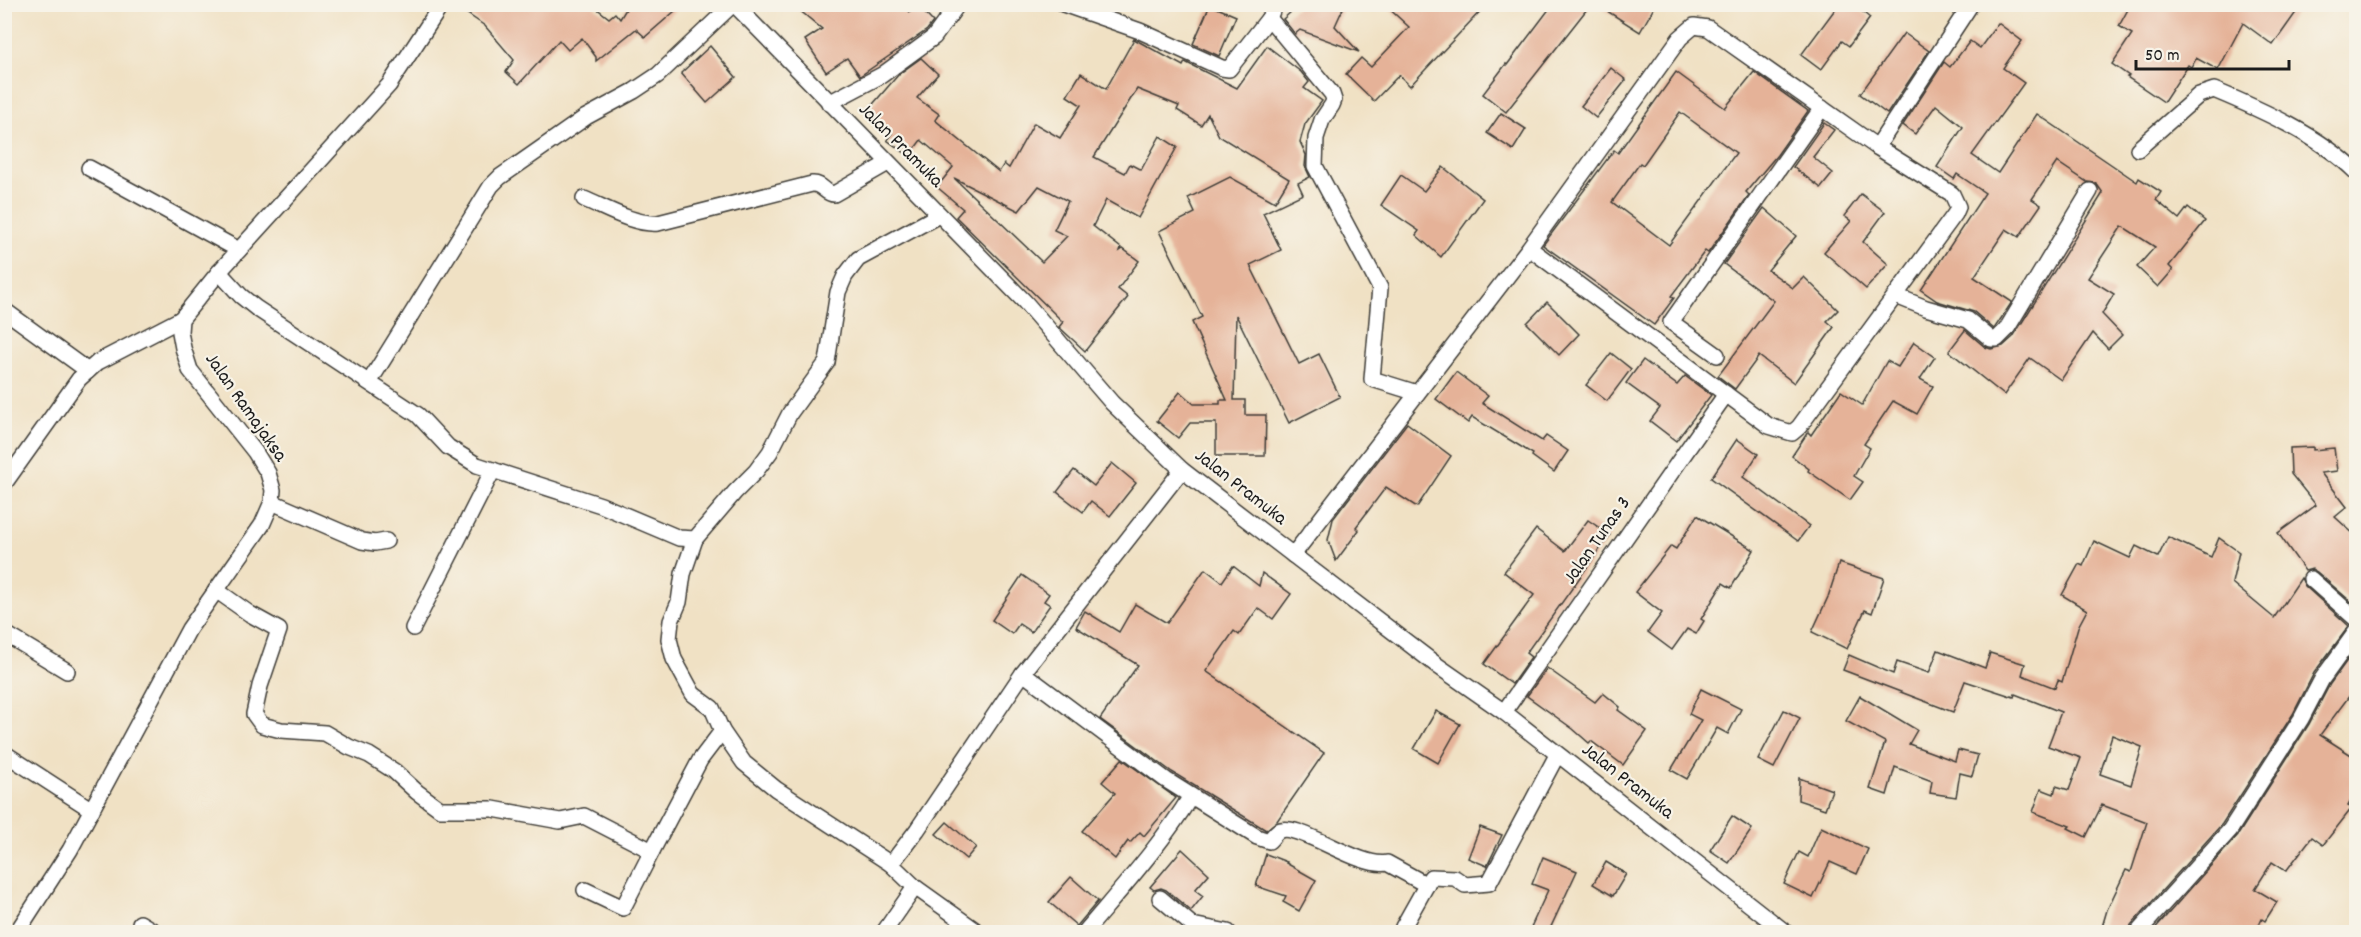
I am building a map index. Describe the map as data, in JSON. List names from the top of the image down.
{
  "streets": {
    "street": ["Jalan Pramuka", "Jalan Ramajaksa", "Jalan Tunas 3"]
  },
  "crossings": [
    ["Jalan Pramuka", "Jalan Tunas 3"]
  ],
  "scale_bar": "50 m"
}
